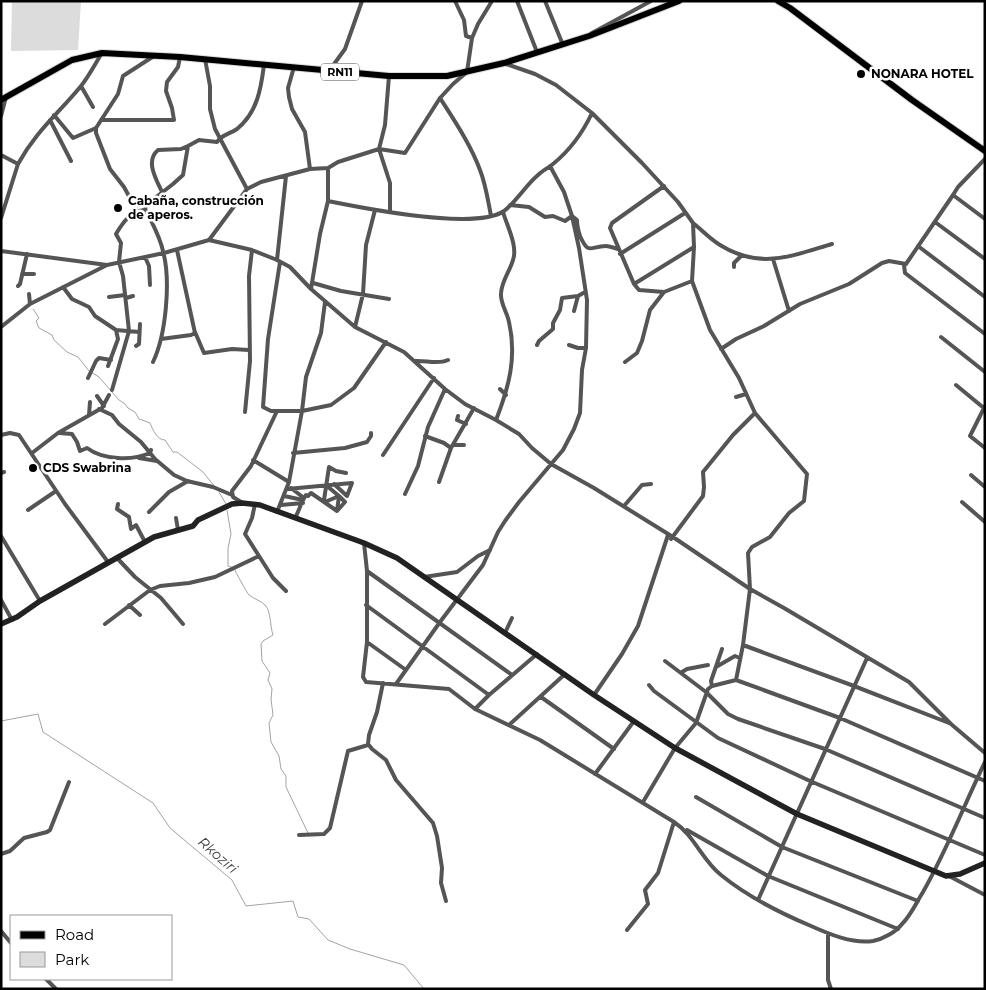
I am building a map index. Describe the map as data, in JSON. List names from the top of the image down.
{
  "streets": {
    "main road": ["RN11"]
  },
  "water": ["Rkoziri"],
  "places": ["NONARA HOTEL", "Cabaña, construcción de aperos.", "CDS Swabrina"],
  "legend": ["Road", "Park"]
}
